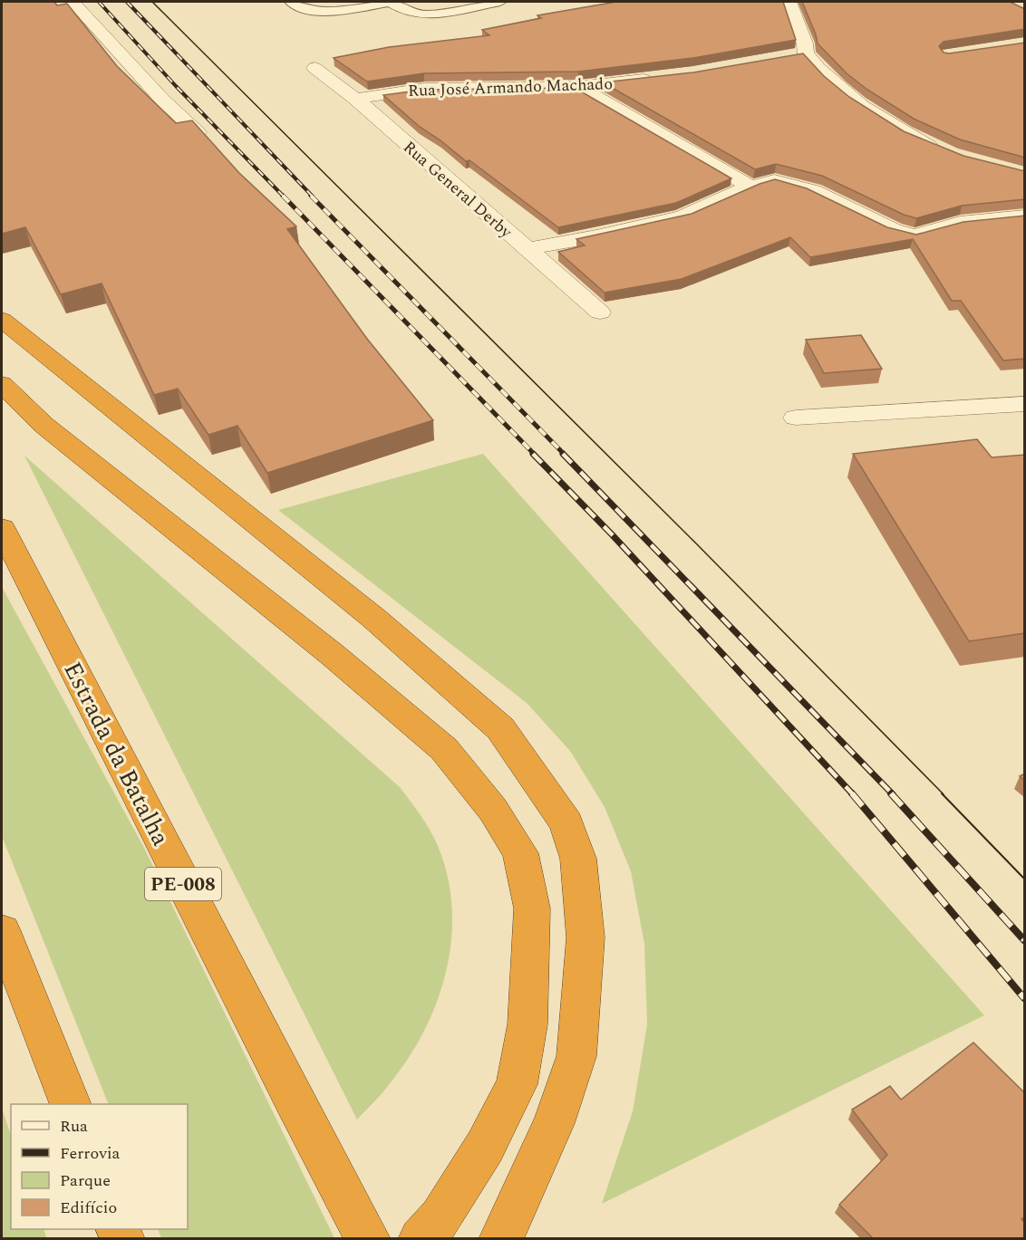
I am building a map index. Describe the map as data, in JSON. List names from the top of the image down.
{
  "streets": {
    "highway": ["Estrada da Batalha", "PE-008"],
    "street": ["Rua José Armando Machado", "Rua General Derby"]
  },
  "crossings": [
    ["Rua José Armando Machado", "Rua General Derby"]
  ],
  "legend": [
    "Rua",
    "Ferrovia",
    "Parque",
    "Edifício"
  ]
}
